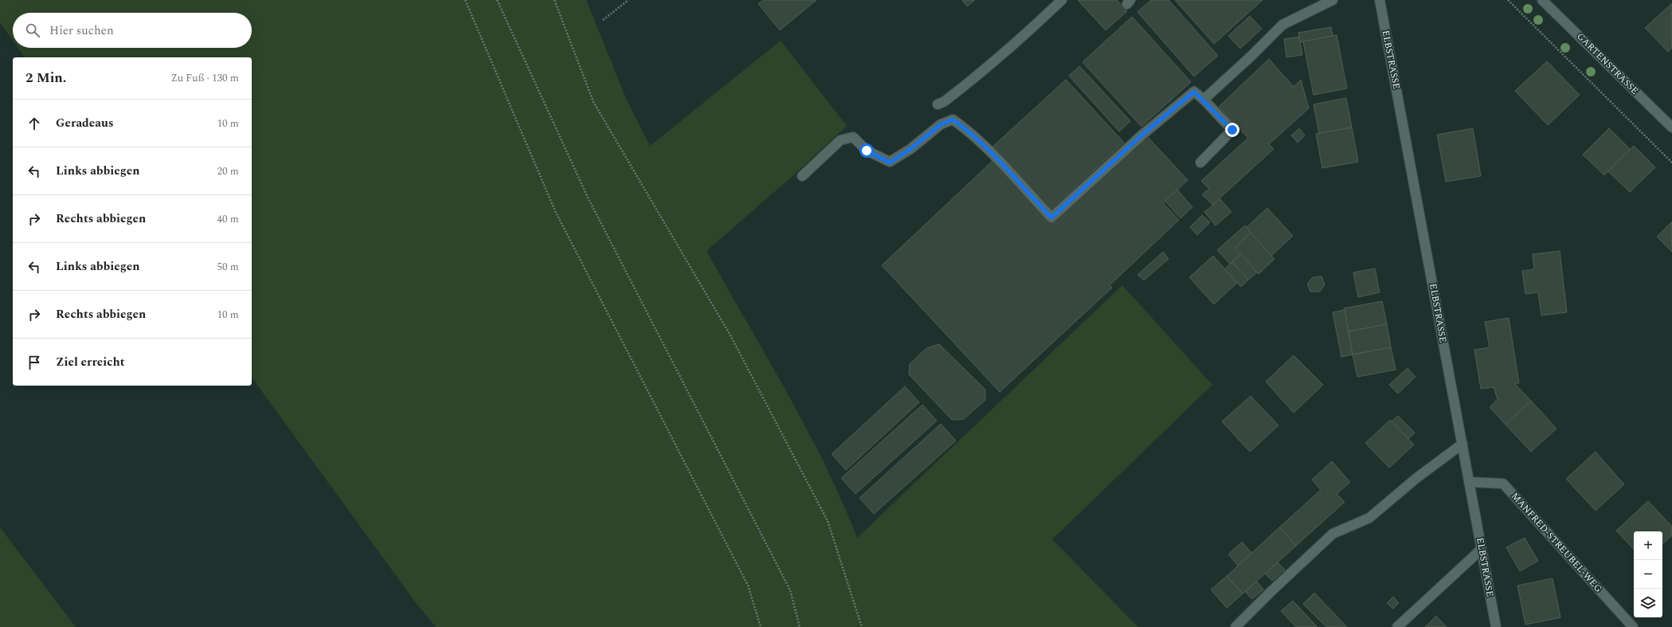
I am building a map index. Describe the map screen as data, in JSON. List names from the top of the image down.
{
  "streets": {
    "street": ["ELBSTRASSE", "GARTENSTRASSE", "MANFRED-STREUBEL-WEG"]
  },
  "crossings": [
    ["ELBSTRASSE", "MANFRED-STREUBEL-WEG"]
  ],
  "page": {
    "search": "Hier suchen",
    "heading": ["2 Min.", "Zu Fuß · 130 m"],
    "list": [
      ["Geradeaus", "10 m"],
      ["Links abbiegen", "20 m"],
      ["Rechts abbiegen", "40 m"],
      ["Links abbiegen", "50 m"],
      ["Rechts abbiegen", "10 m"],
      "Ziel erreicht"
    ],
    "map_buttons": ["+", "−"]
  }
}
